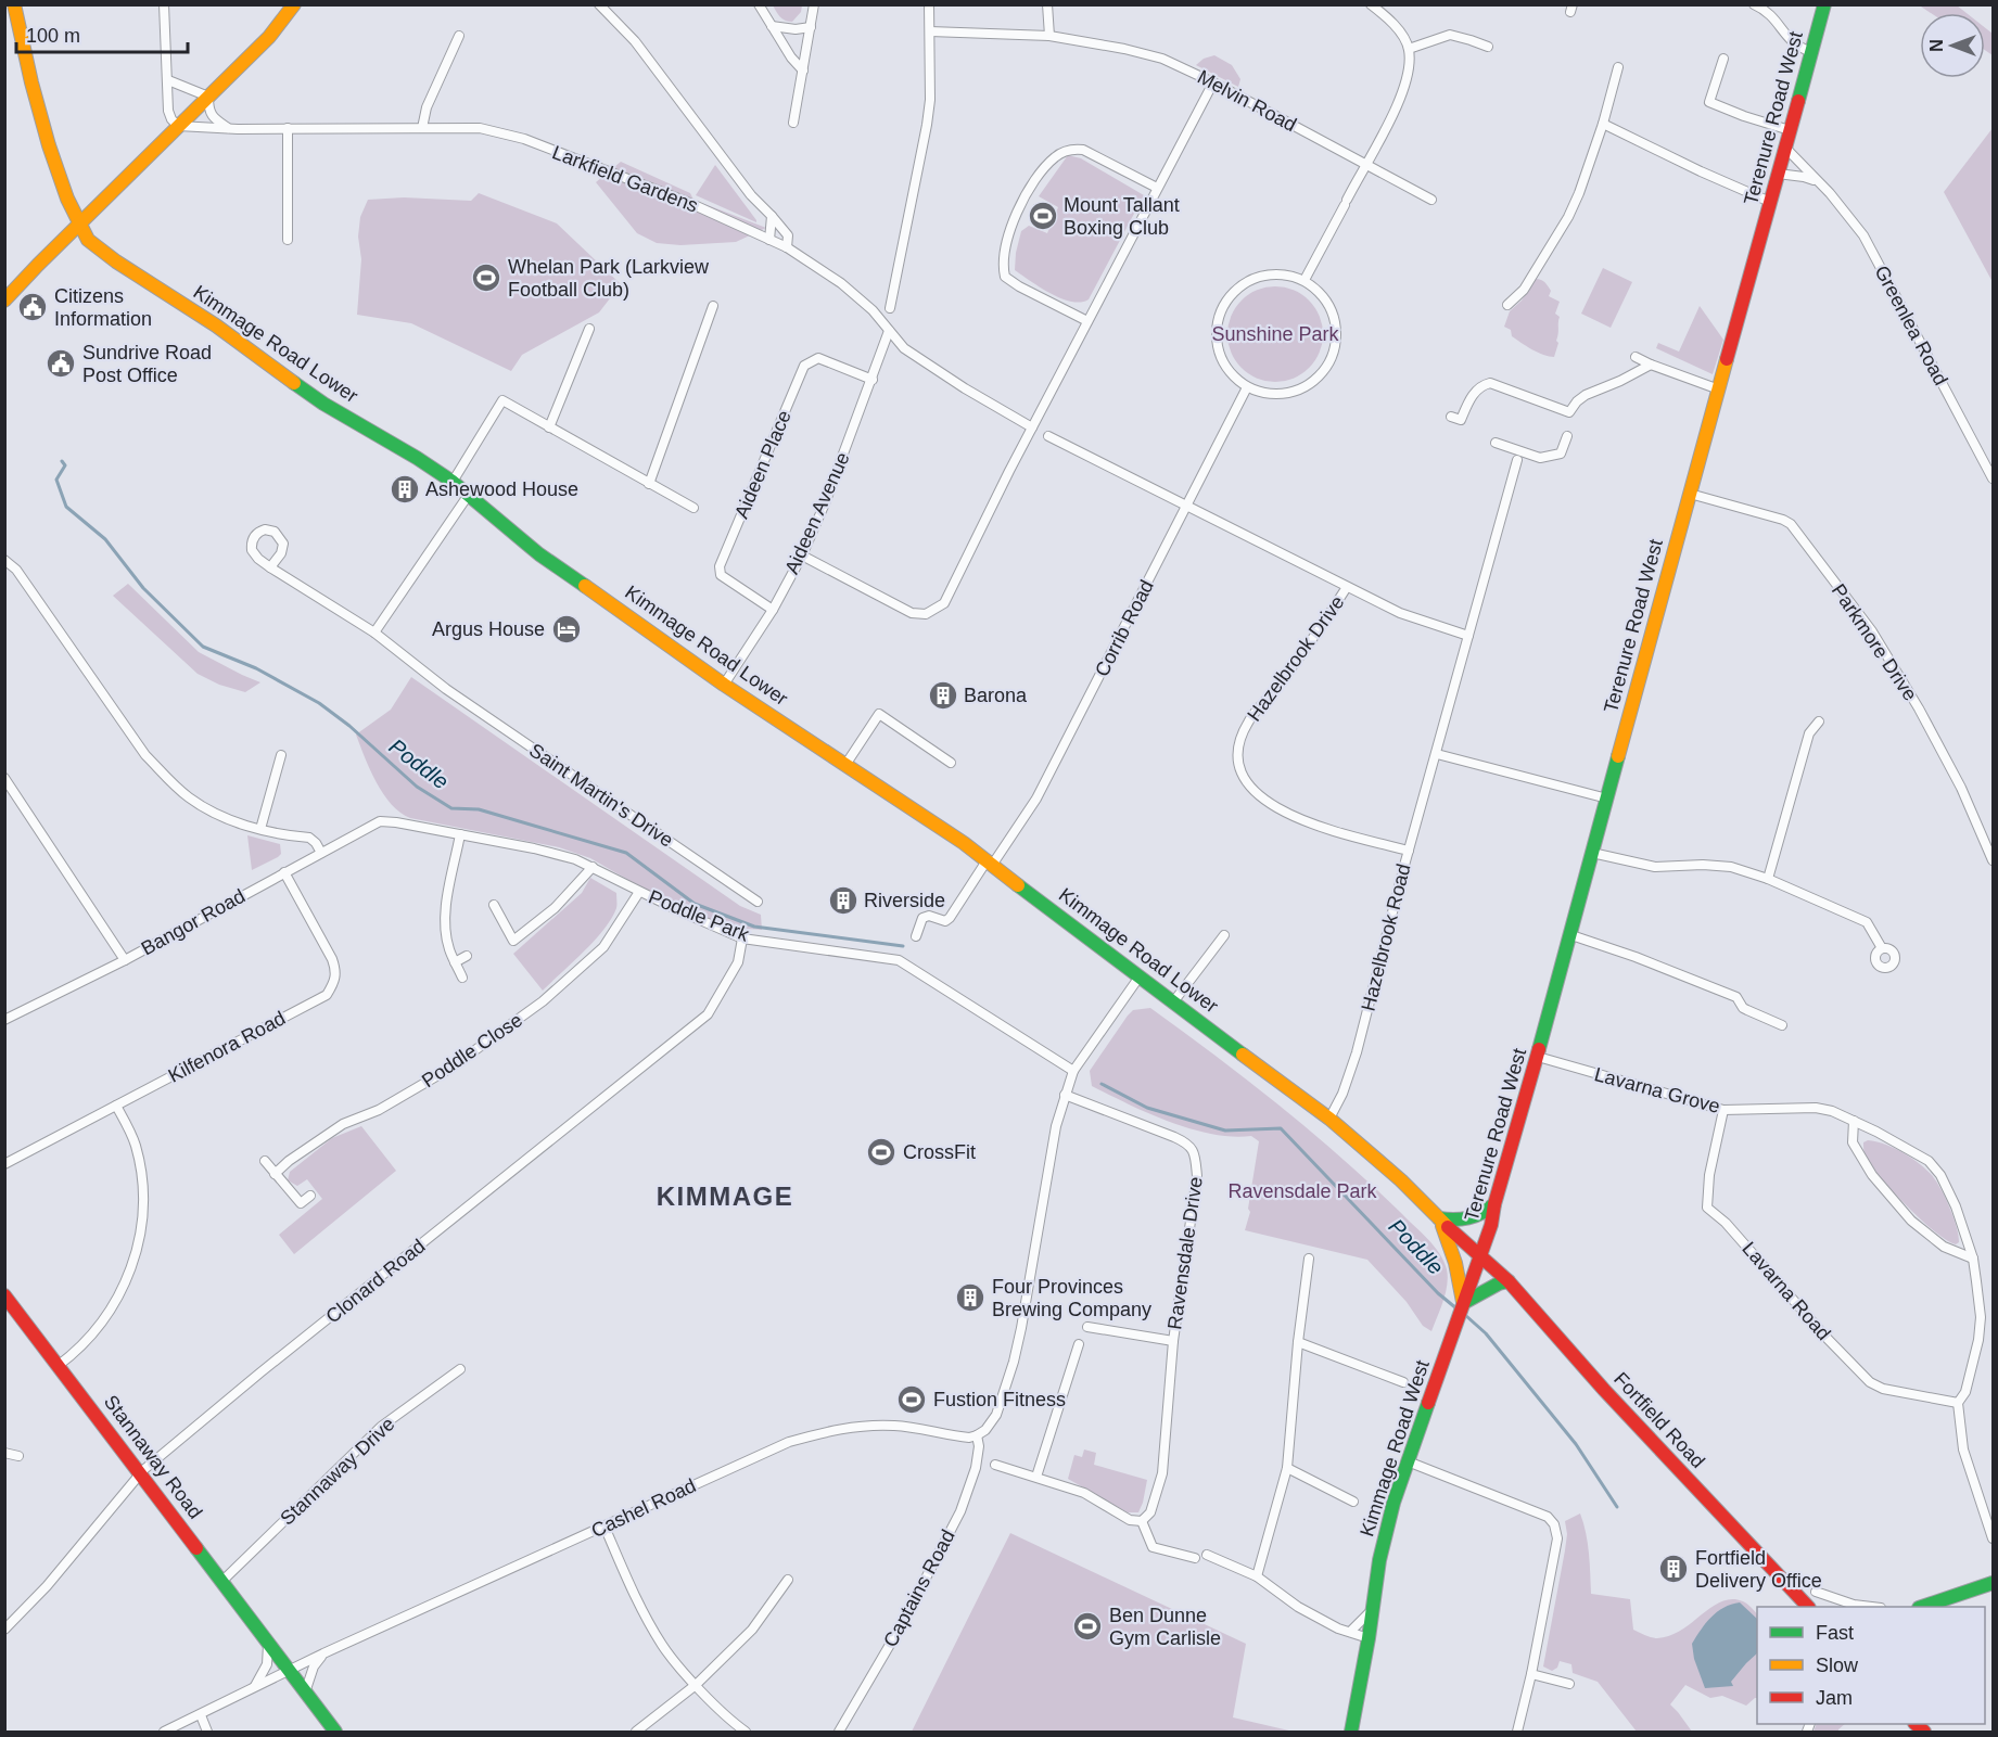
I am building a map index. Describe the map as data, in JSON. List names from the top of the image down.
{
  "streets": {
    "main road": [
      "Terenure Road West",
      "Kimmage Road Lower",
      "Fortfield Road",
      "Kimmage Road West",
      "Stannaway Road"
    ],
    "street": [
      "Melvin Road",
      "Larkfield Gardens",
      "Greenlea Road",
      "Aideen Place",
      "Aideen Avenue",
      "Corrib Road",
      "Parkmore Drive",
      "Hazelbrook Drive",
      "Saint Martin's Drive",
      "Poddle Park",
      "Bangor Road",
      "Hazelbrook Road",
      "Kilfenora Road",
      "Poddle Close",
      "Lavarna Grove",
      "Ravensdale Drive",
      "Clonard Road",
      "Lavarna Road",
      "Stannaway Drive",
      "Cashel Road",
      "Captains Road"
    ]
  },
  "crossings": [
    ["Terenure Road West", "Greenlea Road"],
    ["Terenure Road West", "Kimmage Road Lower"],
    ["Terenure Road West", "Parkmore Drive"],
    ["Terenure Road West", "Lavarna Grove"],
    ["Terenure Road West", "Fortfield Road"],
    ["Terenure Road West", "Kimmage Road West"],
    ["Larkfield Gardens", "Aideen Avenue"],
    ["Kimmage Road Lower", "Aideen Avenue"],
    ["Kimmage Road Lower", "Corrib Road"],
    ["Kimmage Road Lower", "Hazelbrook Road"],
    ["Kimmage Road Lower", "Fortfield Road"],
    ["Kimmage Road Lower", "Kimmage Road West"],
    ["Aideen Place", "Aideen Avenue"],
    ["Corrib Road", "Hazelbrook Drive"],
    ["Hazelbrook Drive", "Hazelbrook Road"],
    ["Poddle Park", "Bangor Road"],
    ["Poddle Park", "Poddle Close"],
    ["Poddle Park", "Clonard Road"],
    ["Bangor Road", "Kilfenora Road"],
    ["Lavarna Grove", "Lavarna Road"],
    ["Clonard Road", "Stannaway Road"],
    ["Fortfield Road", "Kimmage Road West"],
    ["Stannaway Road", "Stannaway Drive"],
    ["Stannaway Road", "Cashel Road"],
    ["Cashel Road", "Captains Road"]
  ],
  "districts": ["KIMMAGE"],
  "water": ["Poddle"],
  "parks": ["Sunshine Park", "Ravensdale Park"],
  "places": {
    "sports": [
      "Mount Tallant Boxing Club",
      "Whelan Park (Larkview Football Club)",
      "CrossFit",
      "Fustion Fitness",
      "Ben Dunne Gym Carlisle"
    ],
    "public building": ["Citizens Information", "Sundrive Road Post Office"],
    "building": [
      "Ashewood House",
      "Barona",
      "Riverside",
      "Four Provinces Brewing Company",
      "Fortfield Delivery Office"
    ],
    "hotel": ["Argus House"]
  },
  "legend": ["Fast", "Slow", "Jam"],
  "scale_bar": "100 m",
  "north": "left"
}
